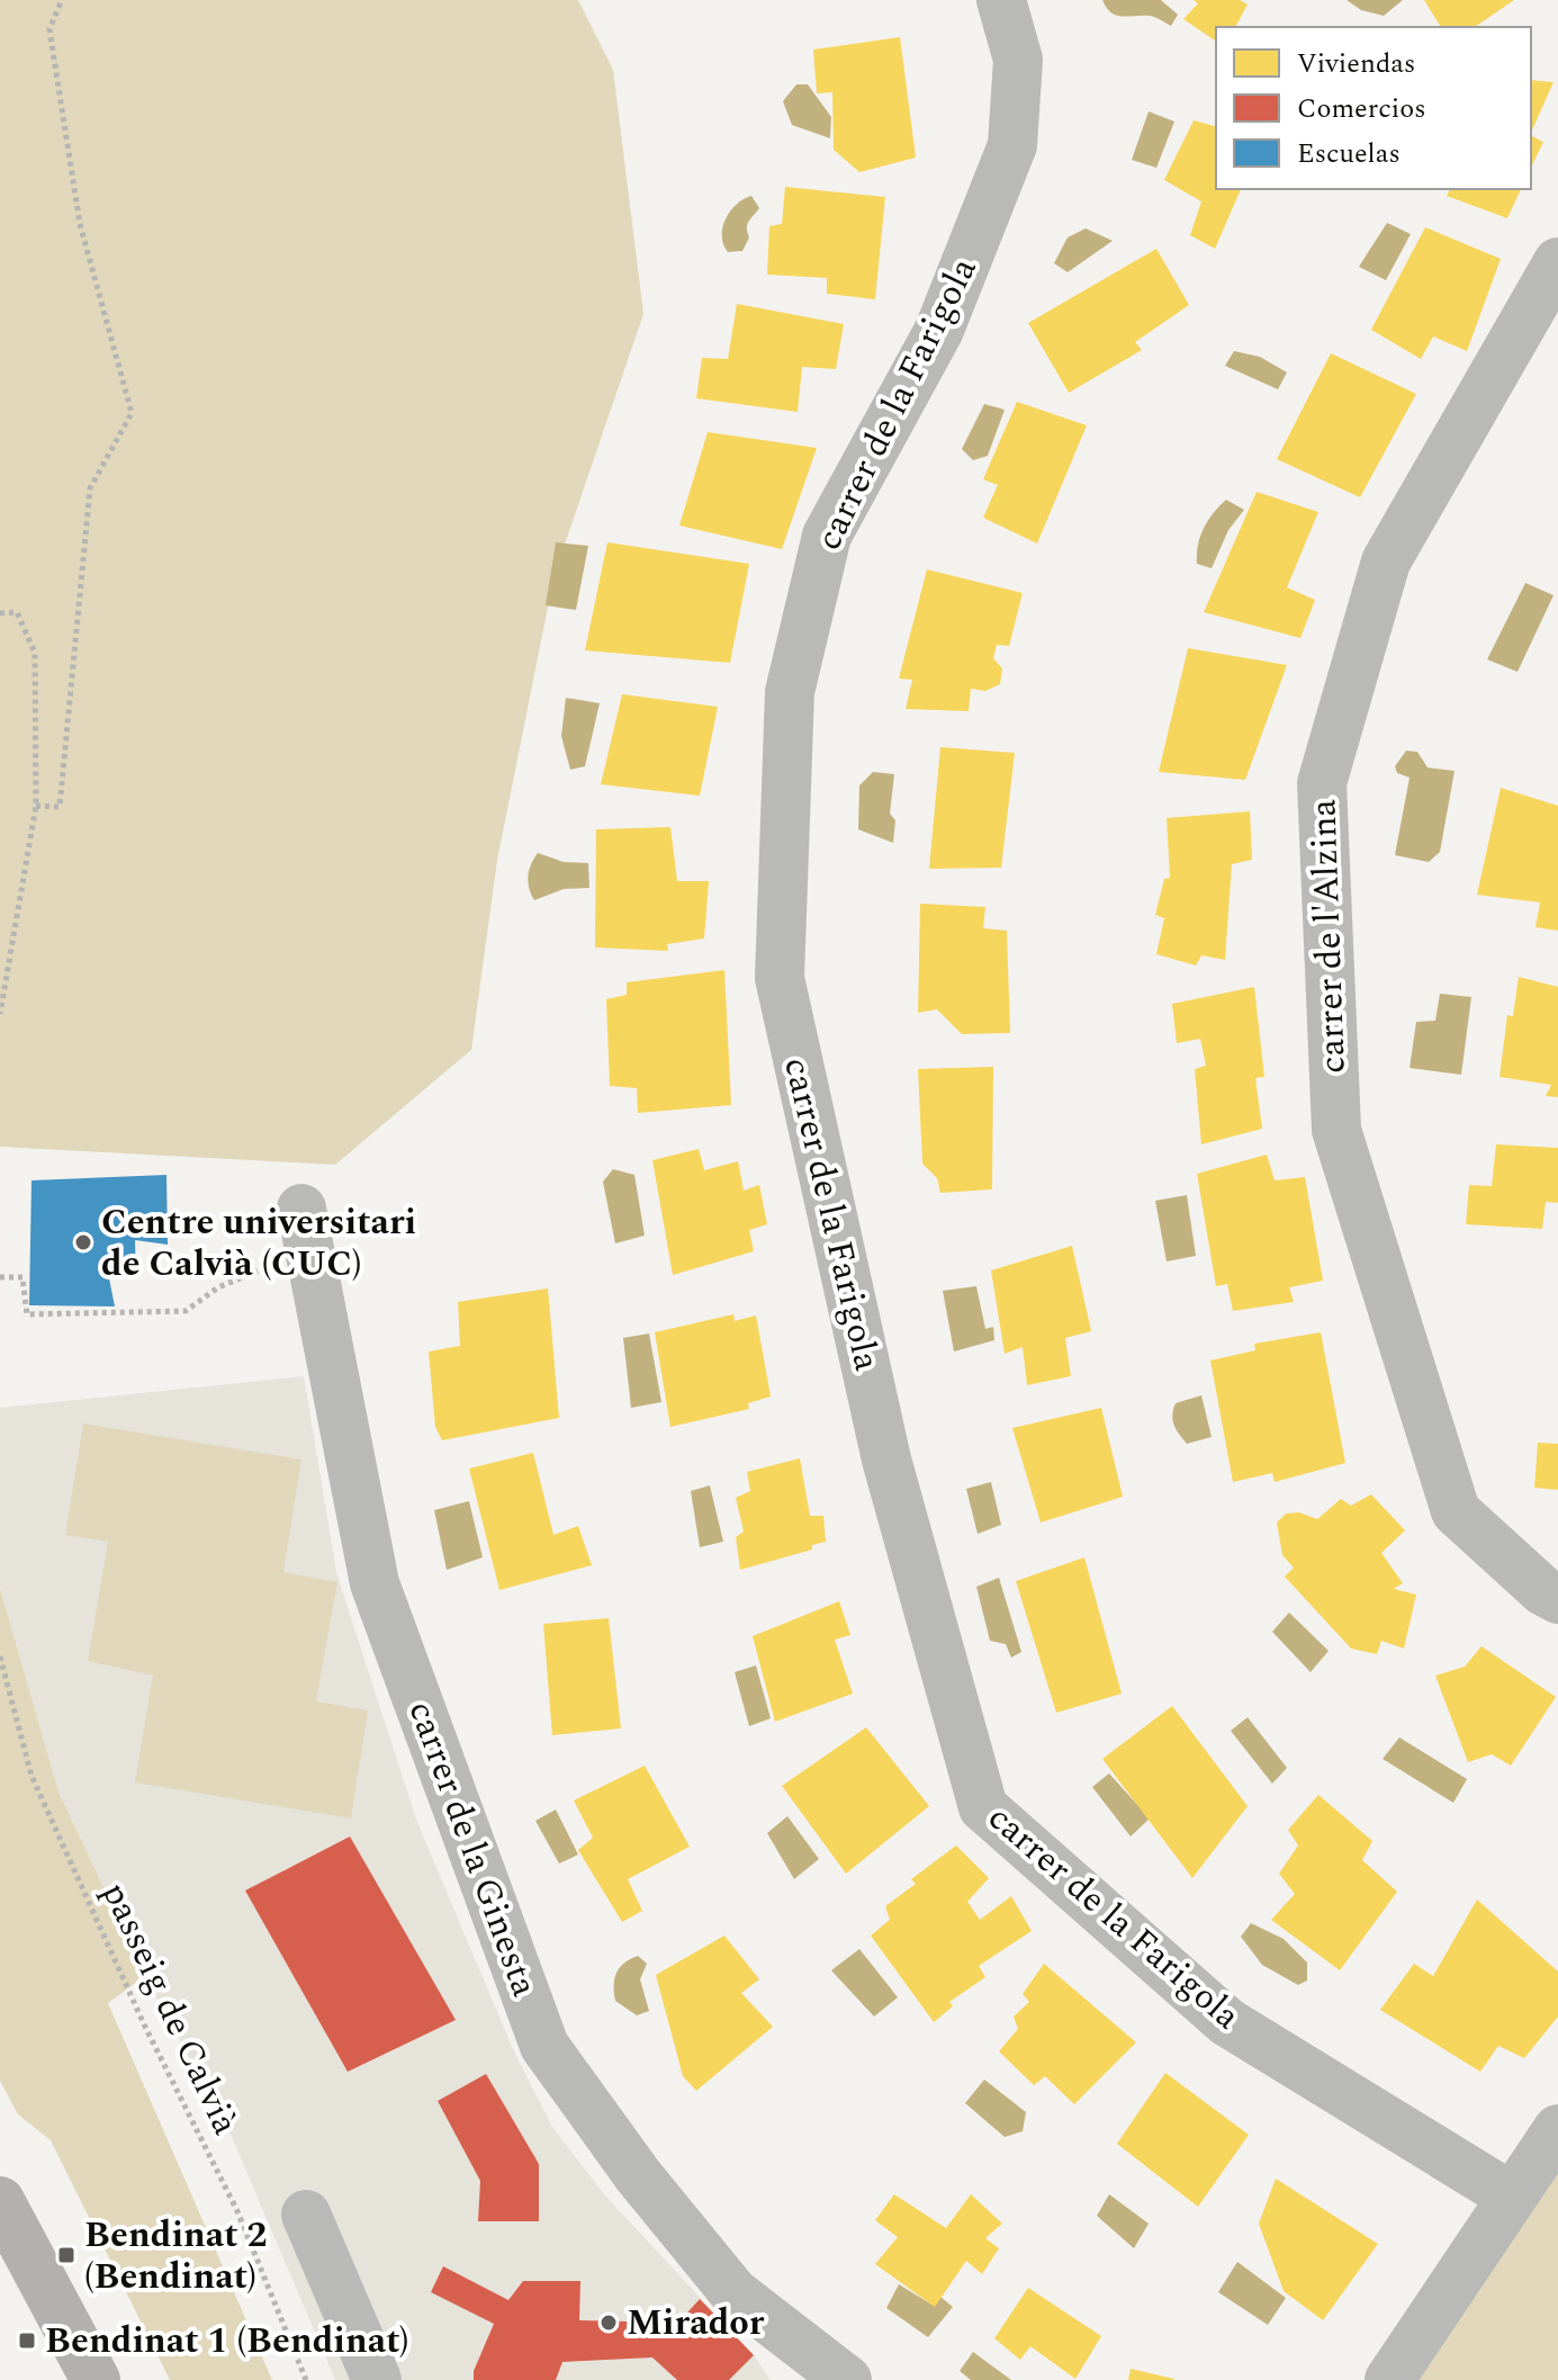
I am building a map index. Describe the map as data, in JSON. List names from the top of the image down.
{
  "streets": {
    "street": ["carrer de la Farigola", "carrer de l'Alzina", "carrer de la Ginesta"],
    "path": ["passeig de Calvià"]
  },
  "places": {
    "other": ["Centre universitari de Calvià (CUC)", "Mirador"],
    "transit": ["Bendinat 2 (Bendinat)", "Bendinat 1 (Bendinat)"]
  },
  "legend": ["Viviendas", "Comercios", "Escuelas"]
}
